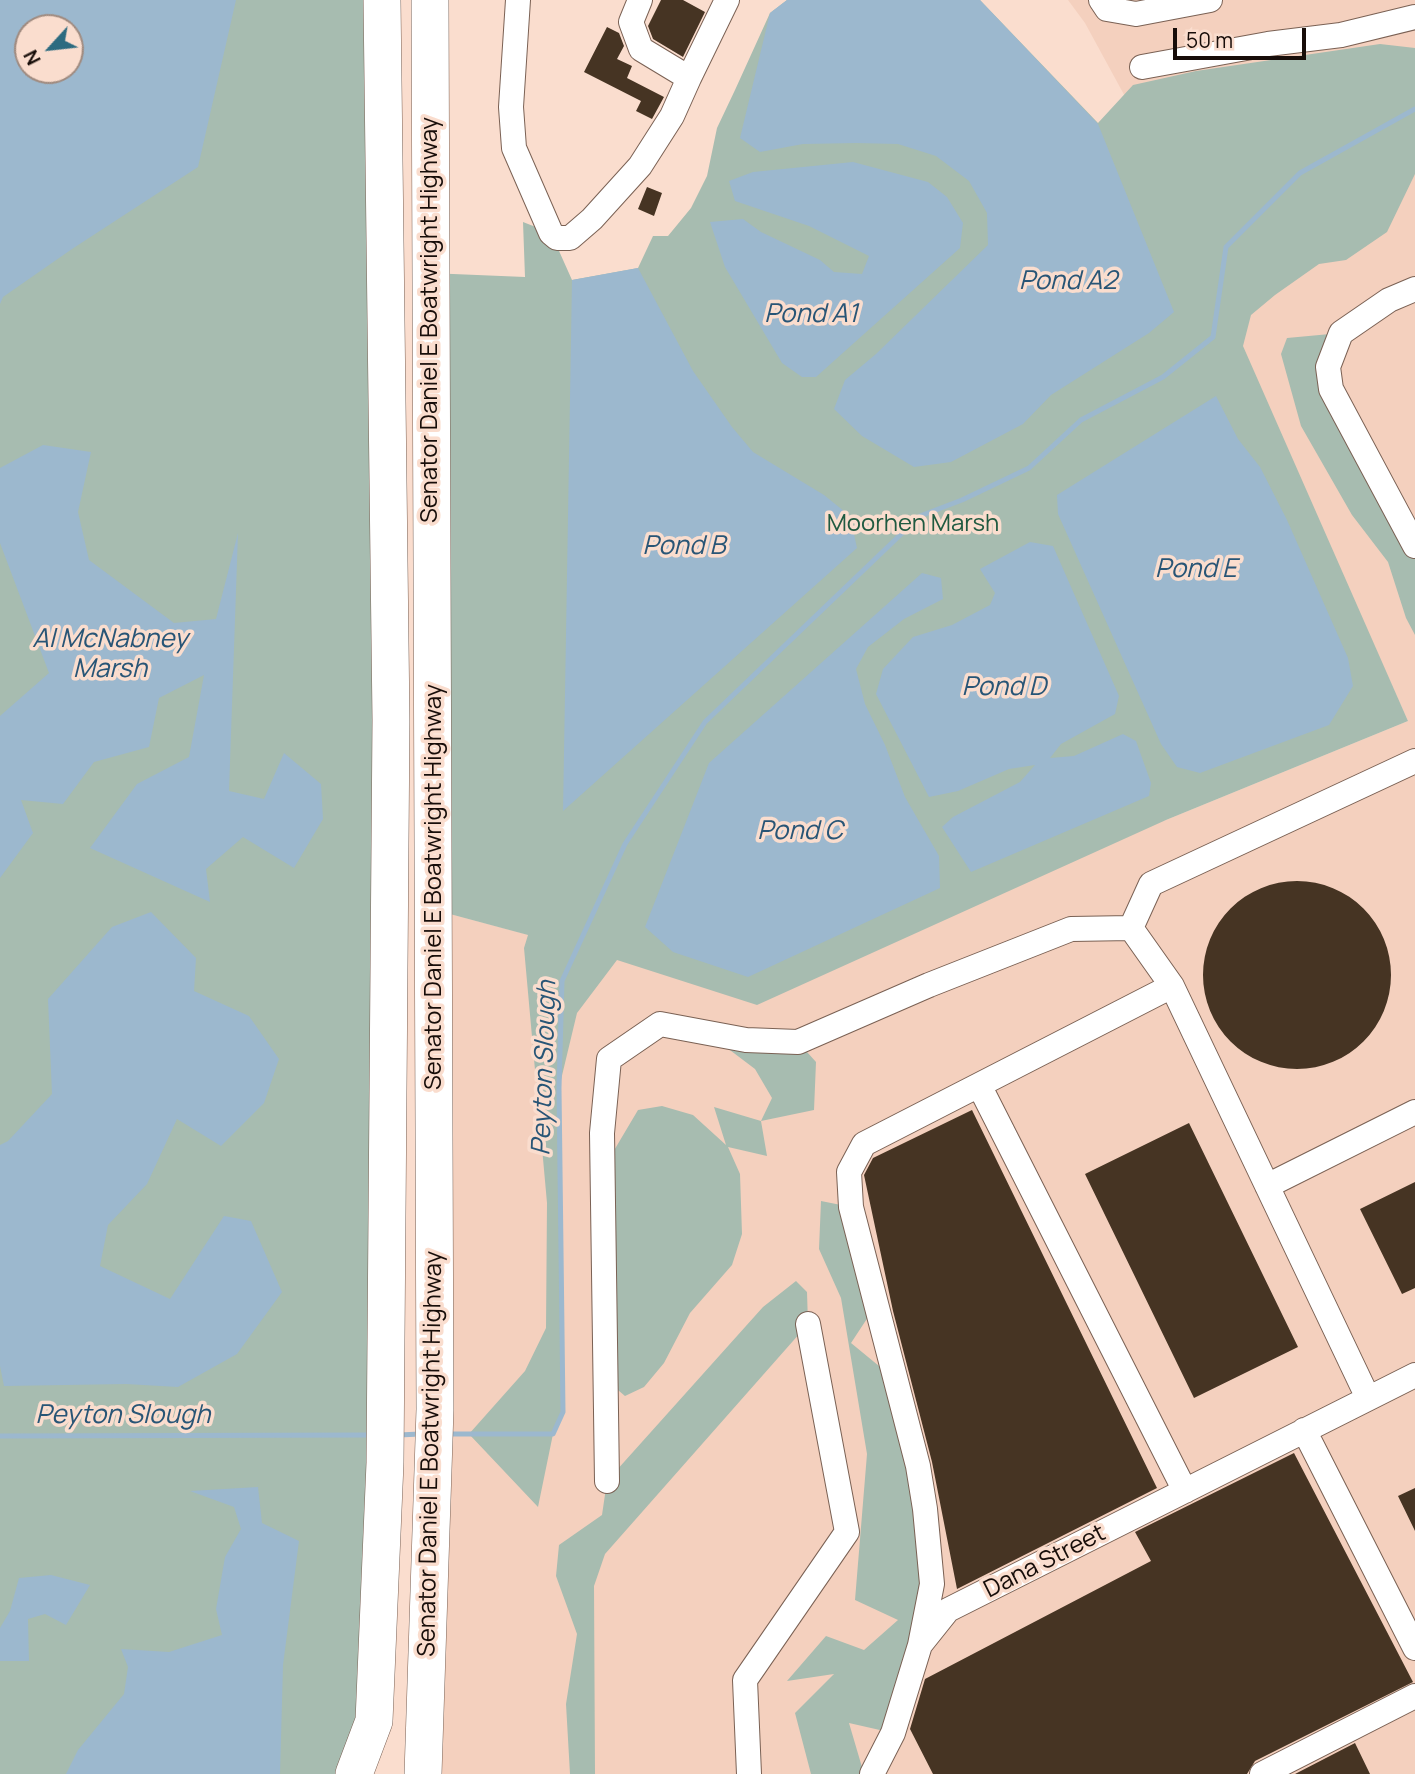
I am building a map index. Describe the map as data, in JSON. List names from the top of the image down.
{
  "streets": {
    "highway": ["Senator Daniel E Boatwright Highway"],
    "street": ["Dana Street"]
  },
  "water": [
    "Pond A2",
    "Pond A1",
    "Pond B",
    "Pond E",
    "Al McNabney Marsh",
    "Pond D",
    "Pond C",
    "Peyton Slough"
  ],
  "parks": ["Moorhen Marsh"],
  "scale_bar": "50 m",
  "north": "bottom left"
}
